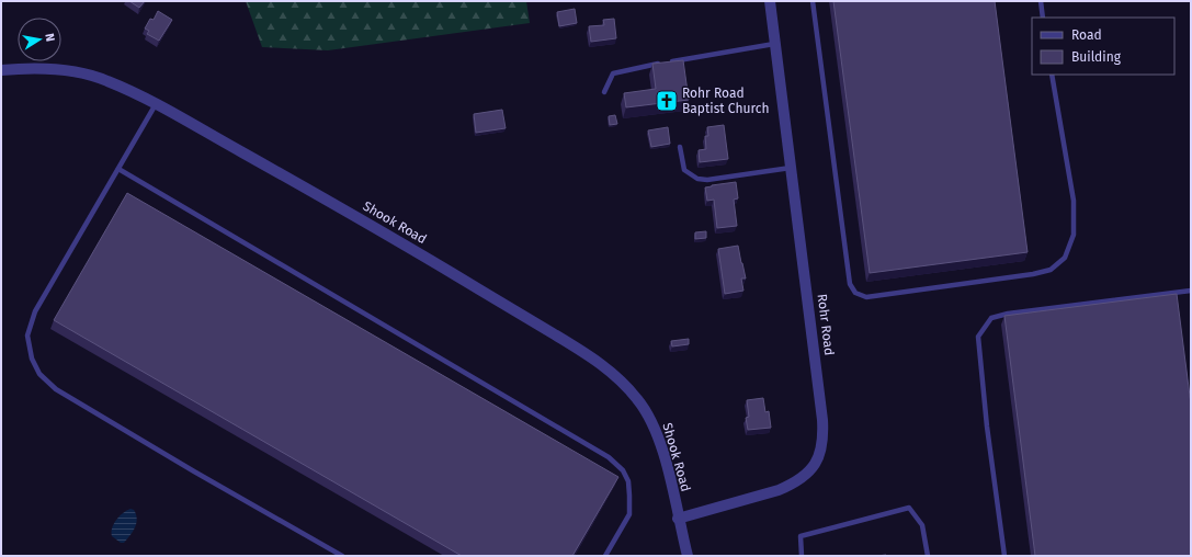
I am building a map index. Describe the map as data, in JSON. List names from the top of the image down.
{
  "streets": {
    "street": ["Shook Road", "Rohr Road"]
  },
  "crossings": [
    ["Shook Road", "Rohr Road"]
  ],
  "places": {
    "church": ["Rohr Road Baptist Church"]
  },
  "legend": ["Road", "Building"],
  "north": "right"
}
